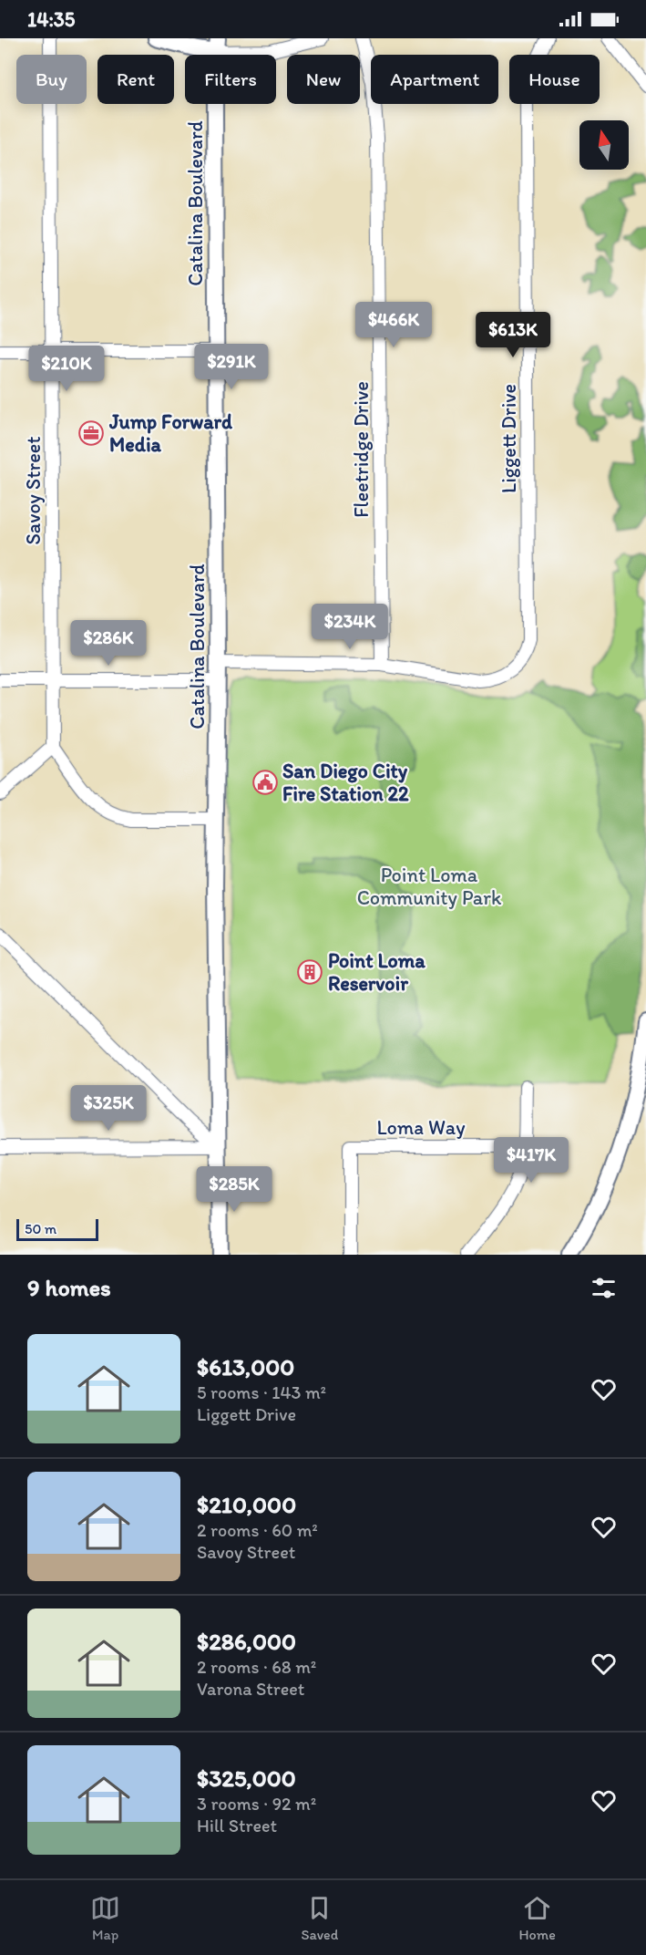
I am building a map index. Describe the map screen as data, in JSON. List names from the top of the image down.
{
  "streets": {
    "main road": ["Catalina Boulevard"],
    "street": [
      "Liggett Drive",
      "Fleetridge Drive",
      "Savoy Street",
      "Loma Way"
    ]
  },
  "crossings": [
    ["Liggett Drive", "Fleetridge Drive"]
  ],
  "parks": ["Point Loma Community Park"],
  "places": {
    "office": ["Jump Forward Media"],
    "public building": ["San Diego City Fire Station 22"],
    "building": ["Point Loma Reservoir"]
  },
  "scale_bar": "50 m",
  "north": "top",
  "page": {
    "status": "14:35",
    "chip": [
      "Buy",
      "Rent",
      "Filters",
      "New",
      "Apartment",
      "House"
    ],
    "price": [
      "$466K",
      "$613K",
      "$291K",
      "$210K",
      "$234K",
      "$286K",
      "$325K",
      "$417K",
      "$285K"
    ],
    "scale": "50 m",
    "heading": "9 homes",
    "list": [
      {
        "name": "$613,000",
        "note": "5 rooms · 143 m² · Liggett Drive"
      },
      {
        "name": "$210,000",
        "note": "2 rooms · 60 m² · Savoy Street"
      },
      {
        "name": "$286,000",
        "note": "2 rooms · 68 m² · Varona Street"
      },
      {
        "name": "$325,000",
        "note": "3 rooms · 92 m² · Hill Street"
      }
    ],
    "tabs": ["Map", "Saved", "Home"]
  }
}
